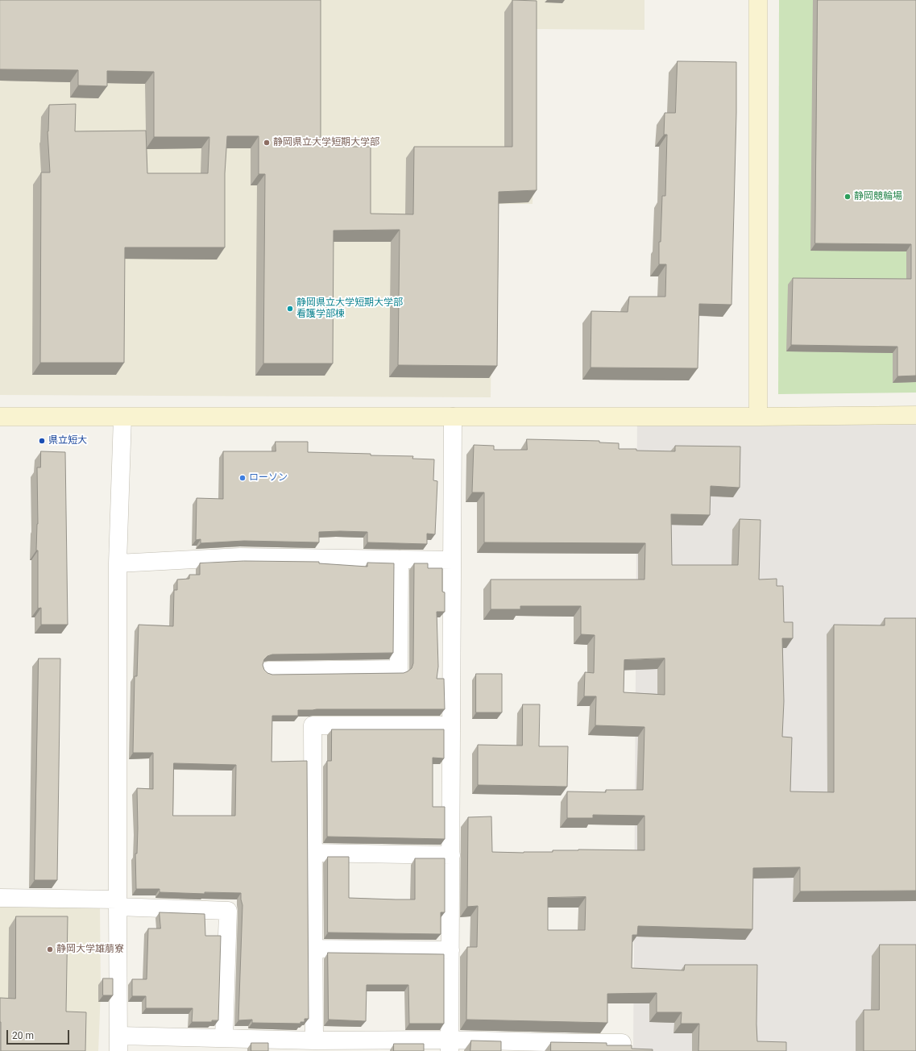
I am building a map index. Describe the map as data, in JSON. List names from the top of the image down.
{
  "places": [
    "静岡県立大学短期大学部",
    "静岡競輪場",
    "静岡県立大学短期大学部 看護学部棟",
    "県立短大",
    "ローソン",
    "静岡大学雄萠寮"
  ],
  "scale_bar": "20 m"
}
